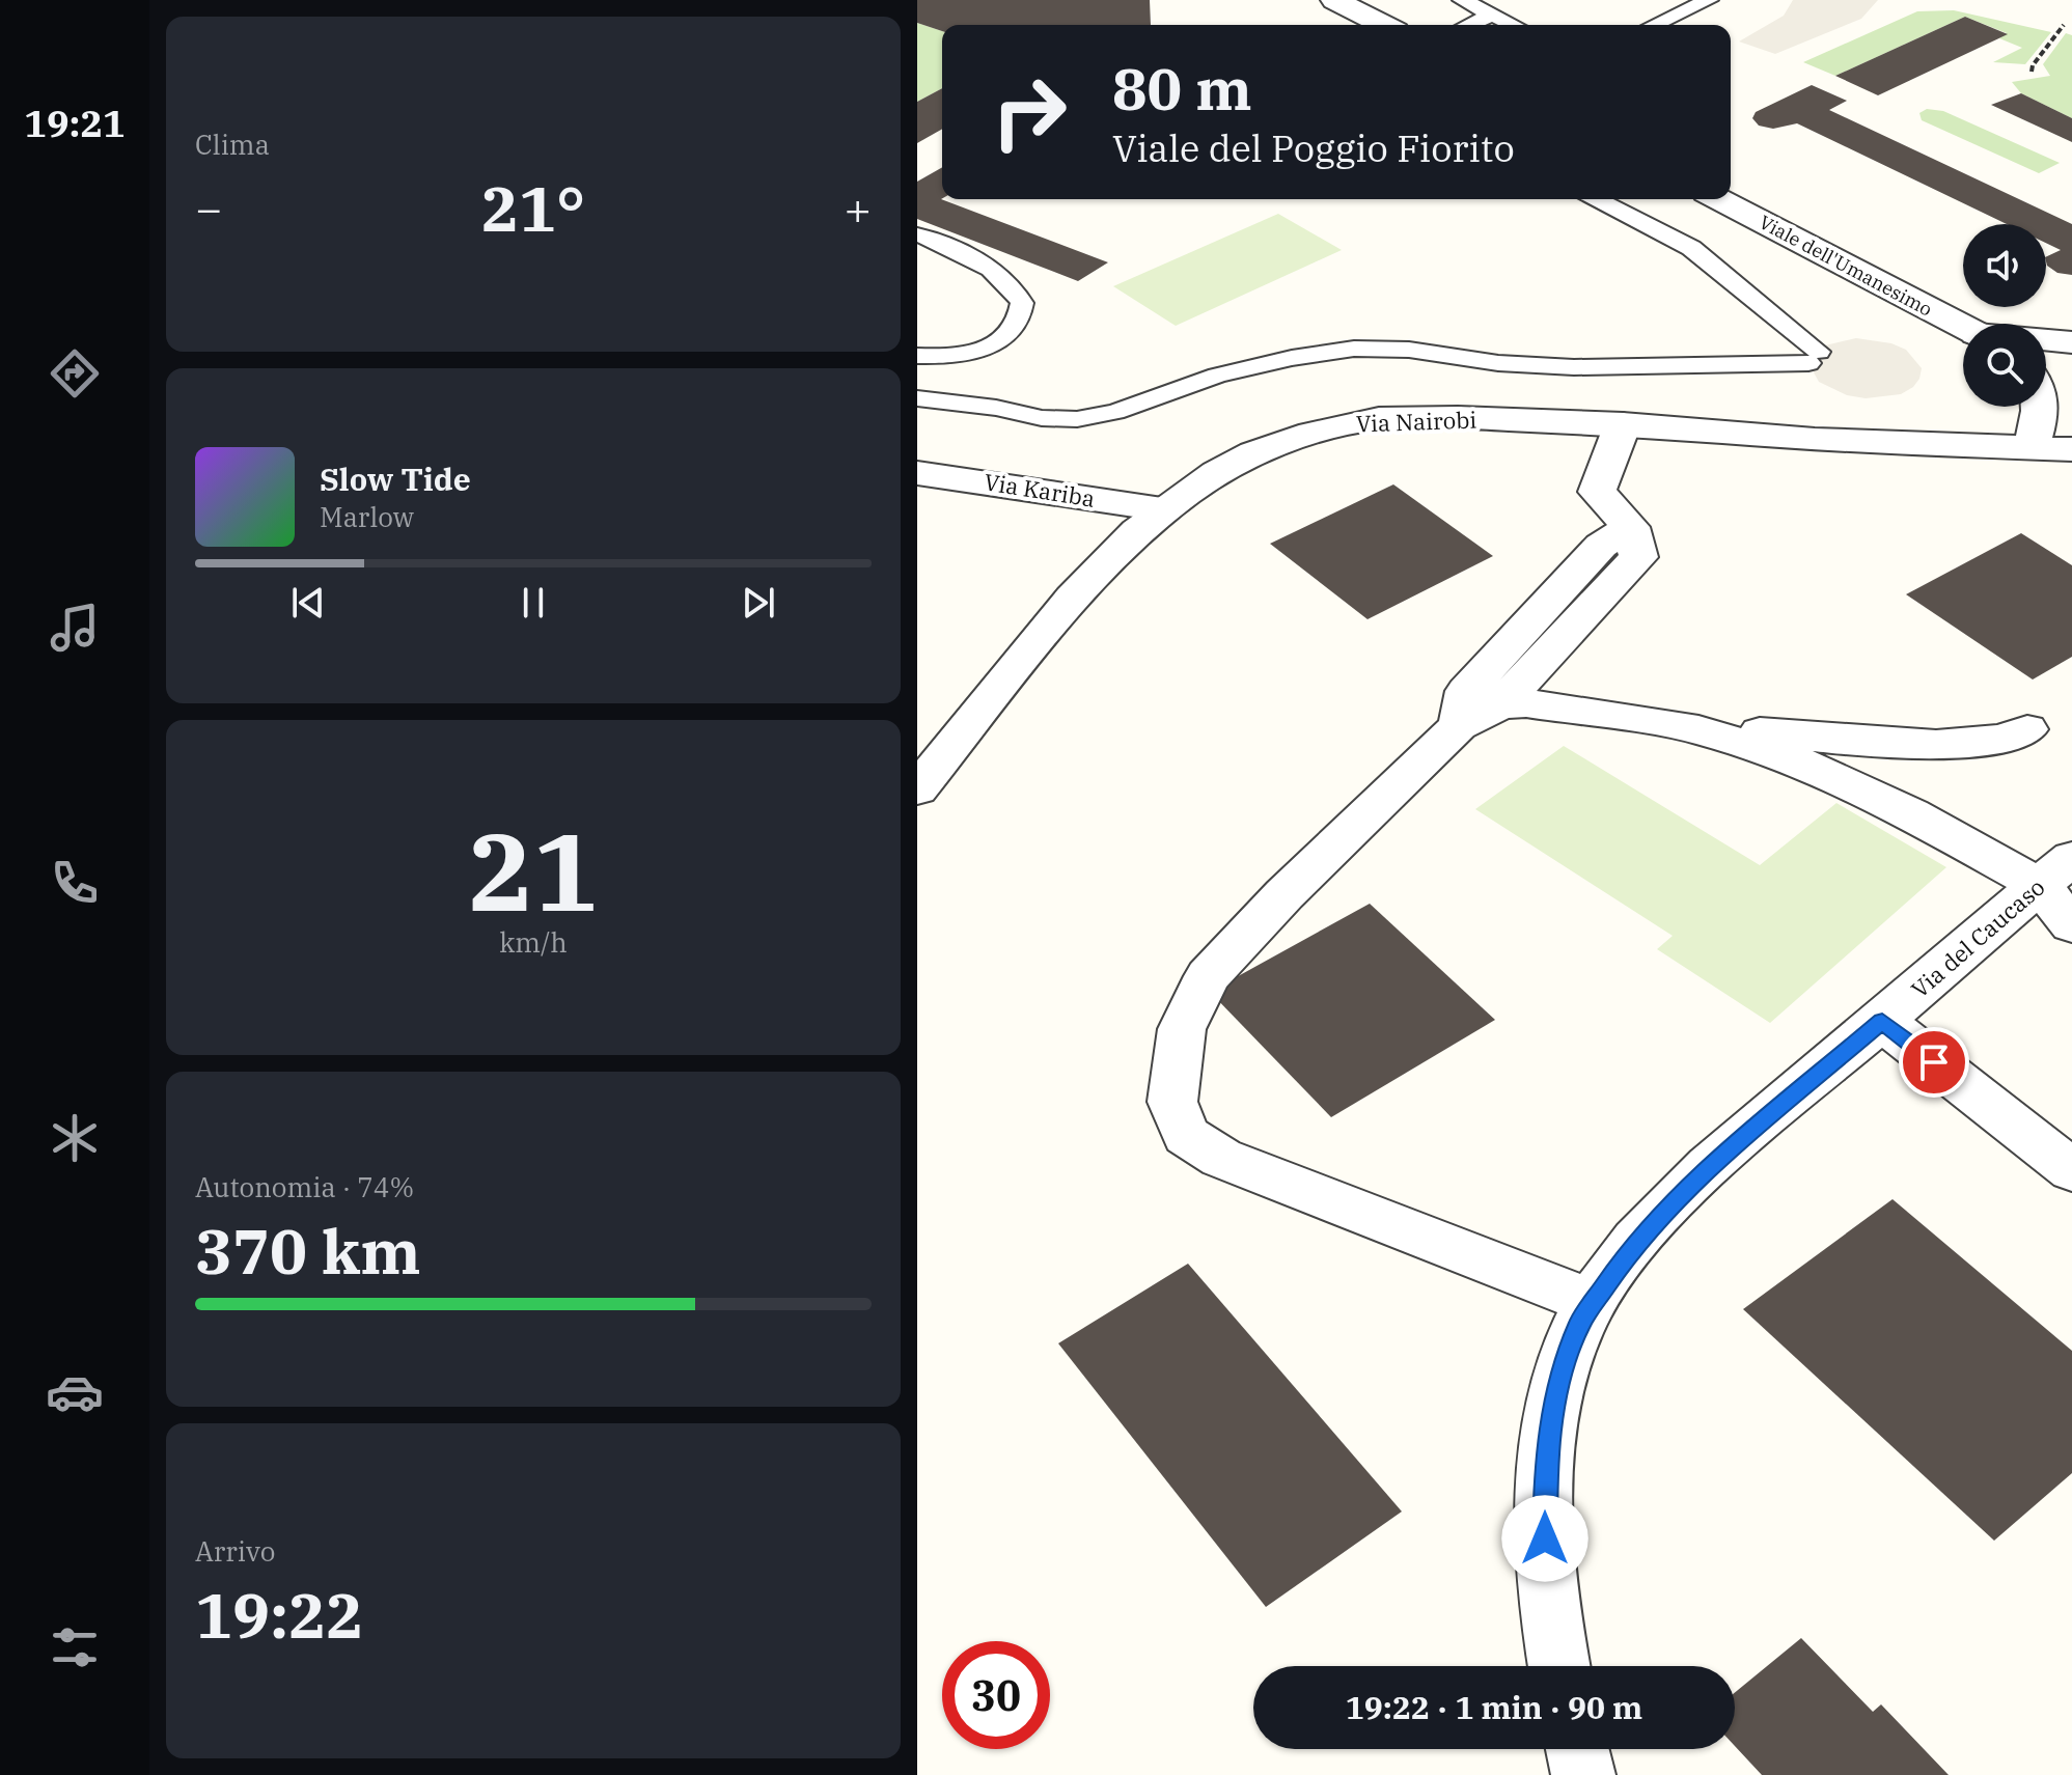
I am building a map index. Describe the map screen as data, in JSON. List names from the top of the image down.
{
  "streets": {
    "street": [
      "Viale dell'Umanesimo",
      "Via Nairobi",
      "Via Kariba",
      "Via del Caucaso"
    ]
  },
  "crossings": [
    ["Via Nairobi", "Via Kariba"]
  ],
  "page": {
    "tabs": "19:21",
    "tile": [
      "Clima",
      ["21", "km/h"],
      ["Autonomia · 74%", "370 km"],
      ["Arrivo", "19:22"]
    ],
    "turn": ["80 m", "Viale del Poggio Fiorito"],
    "heat": ["−", "21°", "+"],
    "song": ["Slow Tide", "Marlow"],
    "limit": "30",
    "trip": "19:22 · 1 min · 90 m"
  }
}
